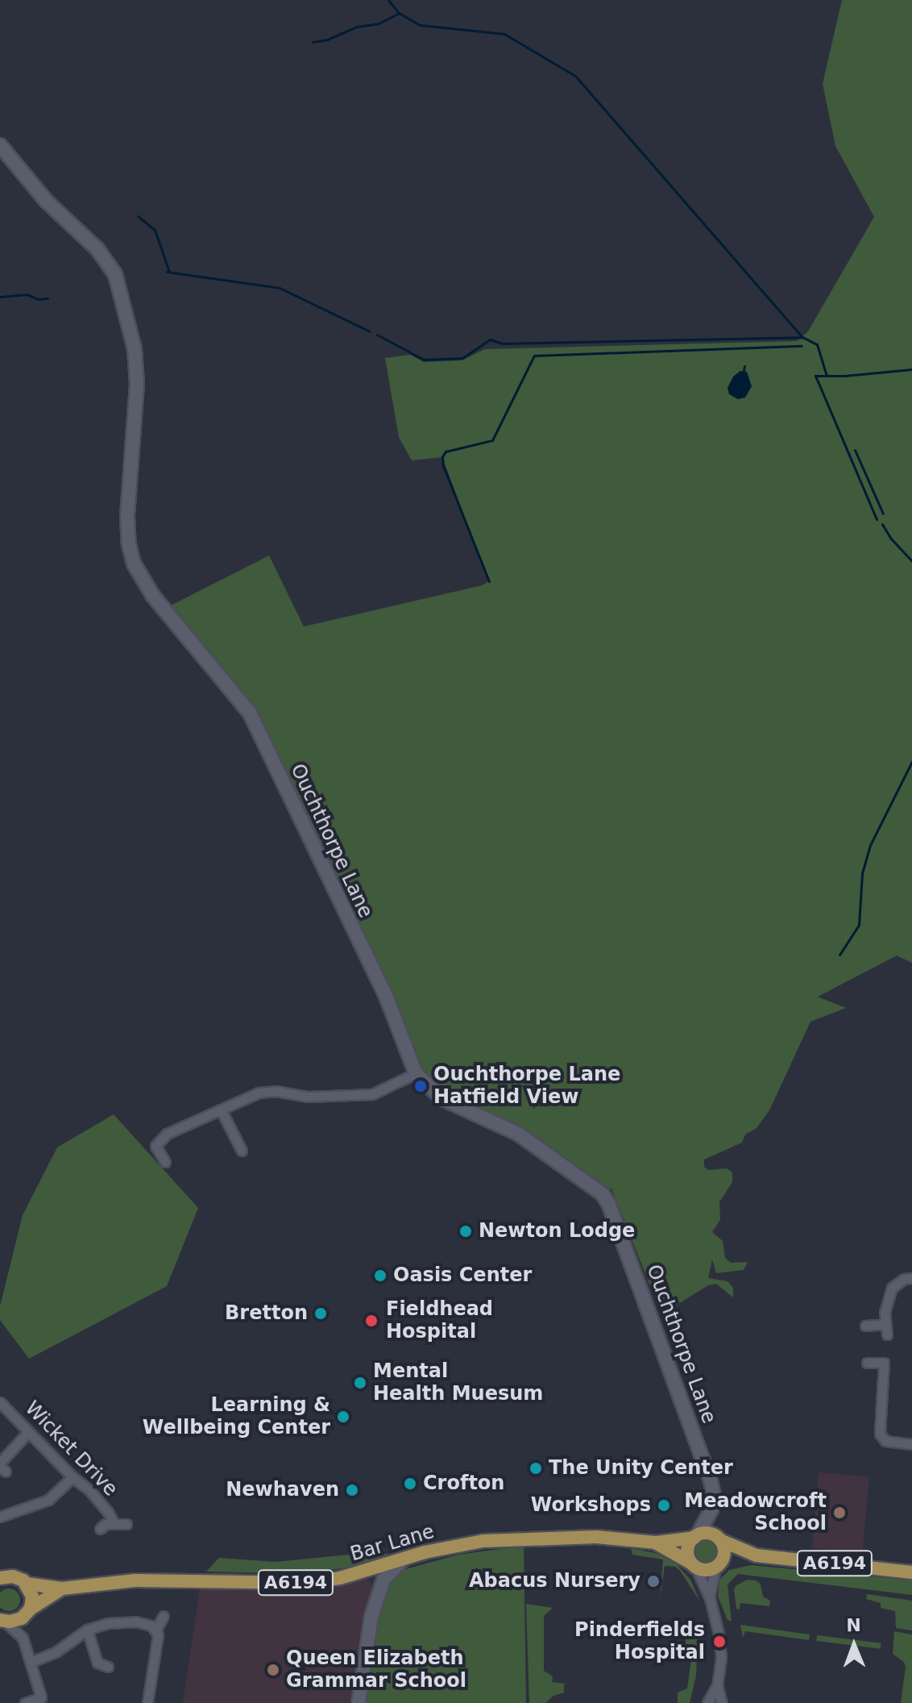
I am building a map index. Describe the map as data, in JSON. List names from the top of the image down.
{
  "streets": {
    "main road": ["Bar Lane", "A6194"],
    "street": ["Ouchthorpe Lane", "Wicket Drive"]
  },
  "crossings": [
    ["Ouchthorpe Lane", "Bar Lane"],
    ["Ouchthorpe Lane", "A6194"],
    ["Bar Lane", "A6194"]
  ],
  "places": [
    "Ouchthorpe Lane Hatfield View",
    "Newton Lodge",
    "Oasis Center",
    "Bretton",
    "Fieldhead Hospital",
    "Mental Health Muesum",
    "Learning & Wellbeing Center",
    "The Unity Center",
    "Crofton",
    "Newhaven",
    "Workshops",
    "Meadowcroft School",
    "Abacus Nursery",
    "Pinderfields Hospital",
    "Queen Elizabeth Grammar School"
  ],
  "north": "top"
}
